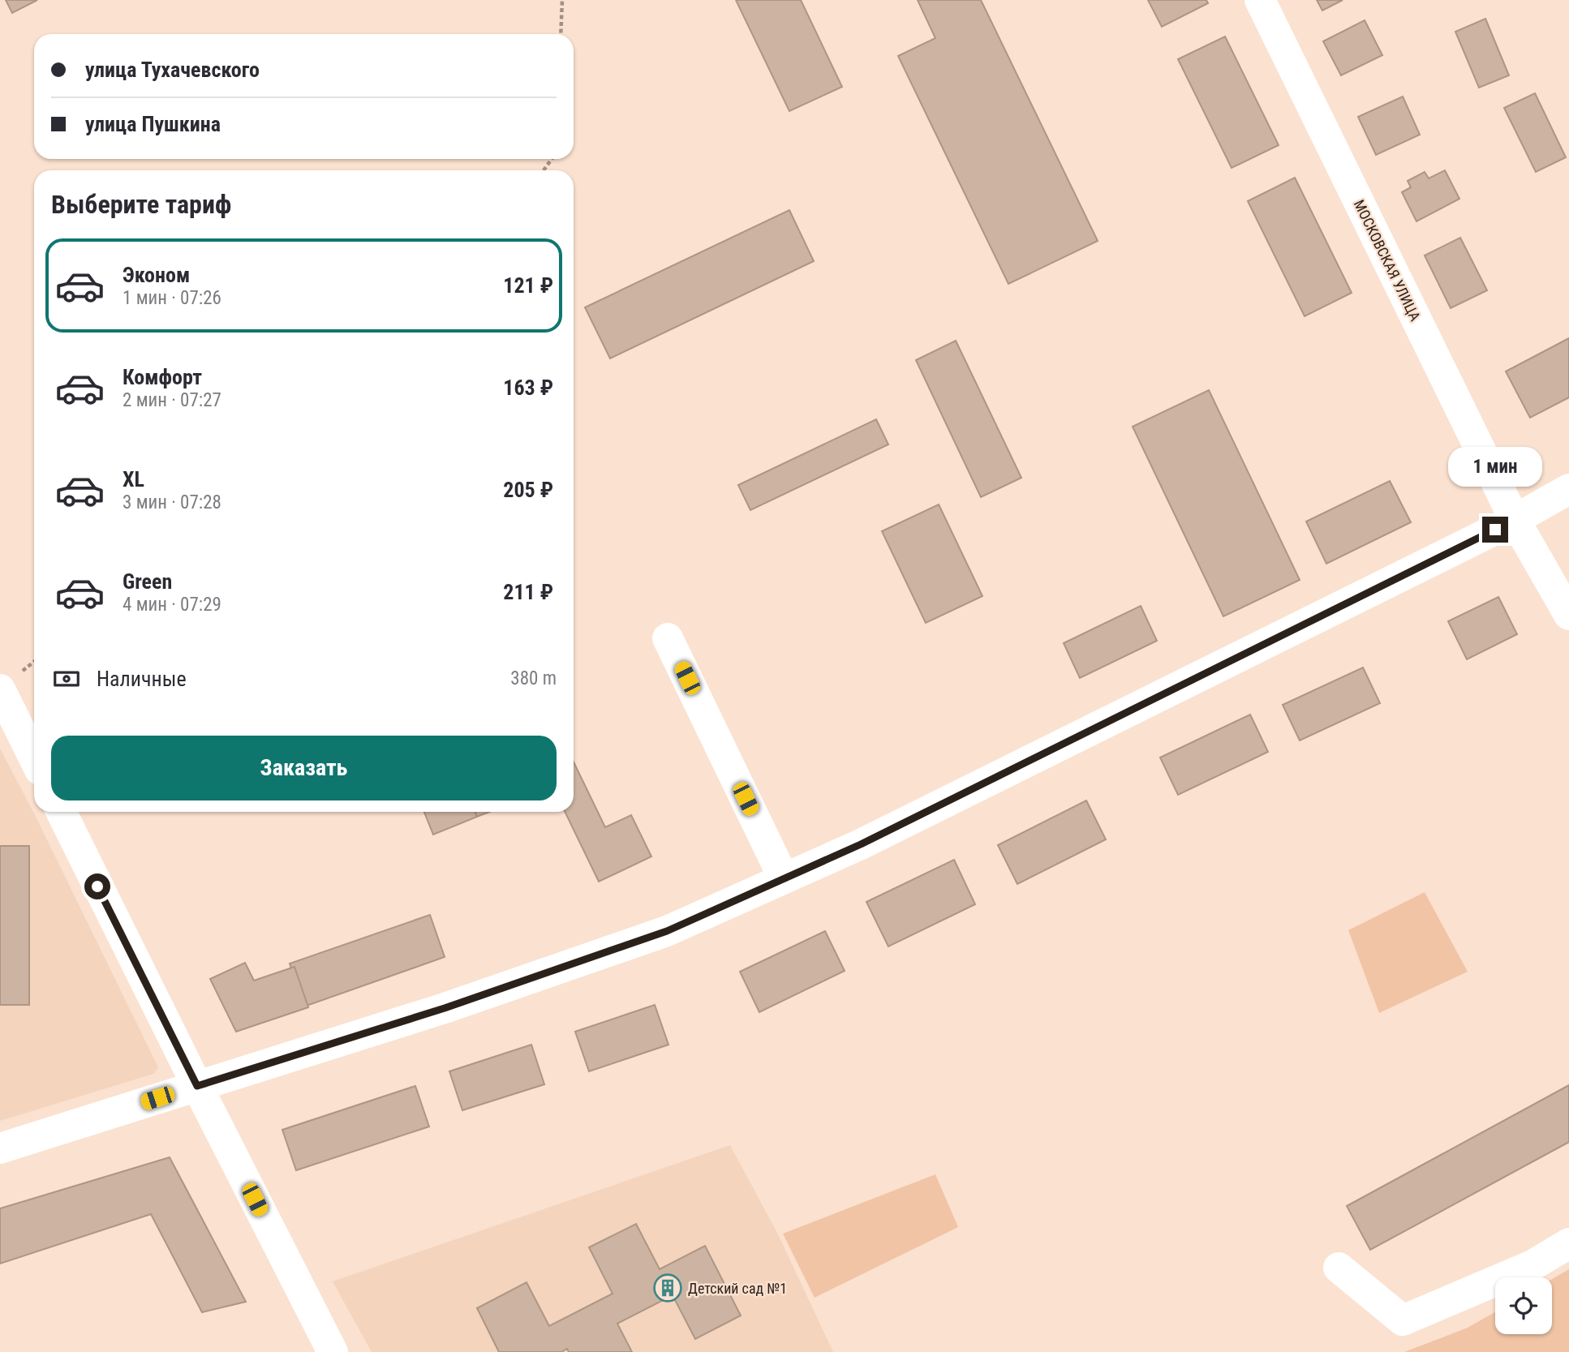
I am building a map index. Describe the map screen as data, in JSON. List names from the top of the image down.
{
  "streets": {
    "street": ["МОСКОВСКАЯ УЛИЦА"]
  },
  "places": {
    "building": ["Детский сад №1"]
  },
  "page": {
    "banner": ["улица Тухачевского", "улица Пушкина"],
    "heading": "Выберите тариф",
    "list": [
      {
        "name": "Эконом",
        "note": "1 мин · 07:26",
        "value": "121 ₽"
      },
      {
        "name": "Комфорт",
        "note": "2 мин · 07:27",
        "value": "163 ₽"
      },
      {
        "name": "XL",
        "note": "3 мин · 07:28",
        "value": "205 ₽"
      },
      {
        "name": "Green",
        "note": "4 мин · 07:29",
        "value": "211 ₽"
      }
    ],
    "bubble": "1 мин",
    "pay": ["Наличные", "380 m"],
    "buttons": "Заказать"
  }
}
